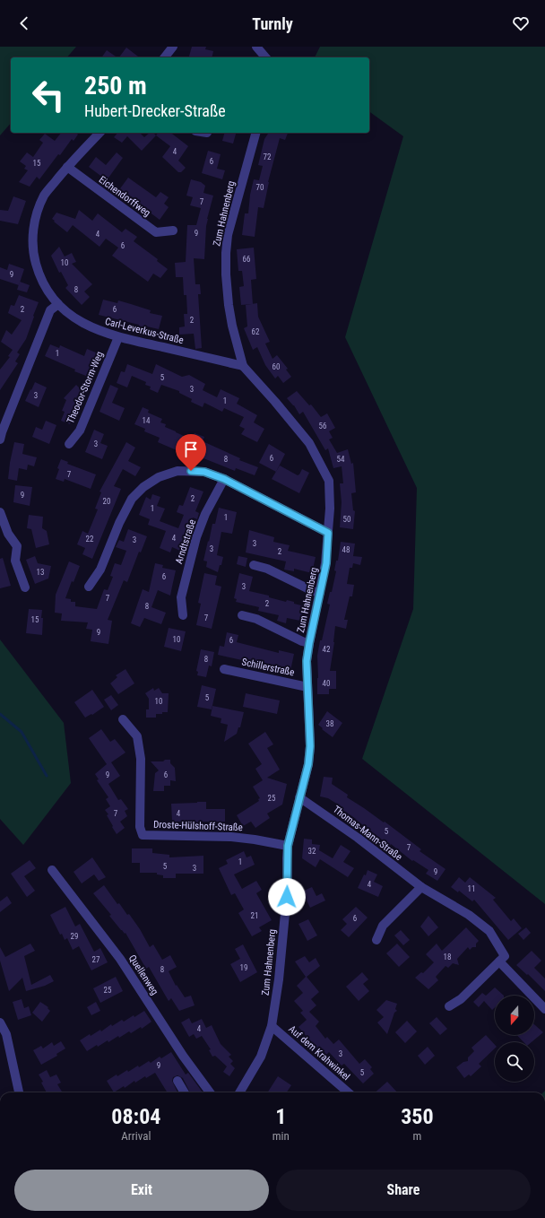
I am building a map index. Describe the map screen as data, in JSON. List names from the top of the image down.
{
  "streets": {
    "street": [
      "Eichendorffweg",
      "Zum Hahnenberg",
      "Carl-Leverkus-Straße",
      "Theodor-Storm-Weg",
      "Arndtstraße",
      "Schillerstraße",
      "Droste-Hülshoff-Straße",
      "Thomas-Mann-Straße",
      "Quellenweg",
      "Auf dem Krahwinkel"
    ]
  },
  "crossings": [
    ["Eichendorffweg", "Carl-Leverkus-Straße"],
    ["Zum Hahnenberg", "Carl-Leverkus-Straße"],
    ["Zum Hahnenberg", "Schillerstraße"],
    ["Zum Hahnenberg", "Droste-Hülshoff-Straße"],
    ["Zum Hahnenberg", "Thomas-Mann-Straße"],
    ["Zum Hahnenberg", "Auf dem Krahwinkel"],
    ["Carl-Leverkus-Straße", "Theodor-Storm-Weg"]
  ],
  "house_numbers": [
    "4",
    "72",
    "6",
    "15",
    "70",
    "7",
    "9",
    "4",
    "6",
    "66",
    "10",
    "9",
    "8",
    "2",
    "6",
    "2",
    "62",
    "1",
    "60",
    "5",
    "3",
    "3",
    "1",
    "14",
    "56",
    "3",
    "6",
    "8",
    "54",
    "7",
    "9",
    "2",
    "20",
    "1",
    "1",
    "50",
    "4",
    "22",
    "3",
    "3",
    "3",
    "48",
    "2",
    "13",
    "6",
    "3",
    "7",
    "2",
    "8",
    "7",
    "15",
    "9",
    "10",
    "6",
    "42",
    "8",
    "40",
    "5",
    "10",
    "38",
    "9",
    "6",
    "25",
    "7",
    "4",
    "5",
    "7",
    "32",
    "1",
    "5",
    "3",
    "9",
    "4",
    "11",
    "21",
    "6",
    "29",
    "18",
    "27",
    "19",
    "8",
    "25",
    "4",
    "3",
    "9",
    "5"
  ],
  "north": "bottom",
  "page": {
    "header": "Turnly",
    "turn": ["250 m", "Hubert-Drecker-Straße"],
    "eta": [
      "08:04",
      "Arrival",
      "1",
      "min",
      "350",
      "m"
    ],
    "buttons": ["Exit", "Share"]
  }
}
